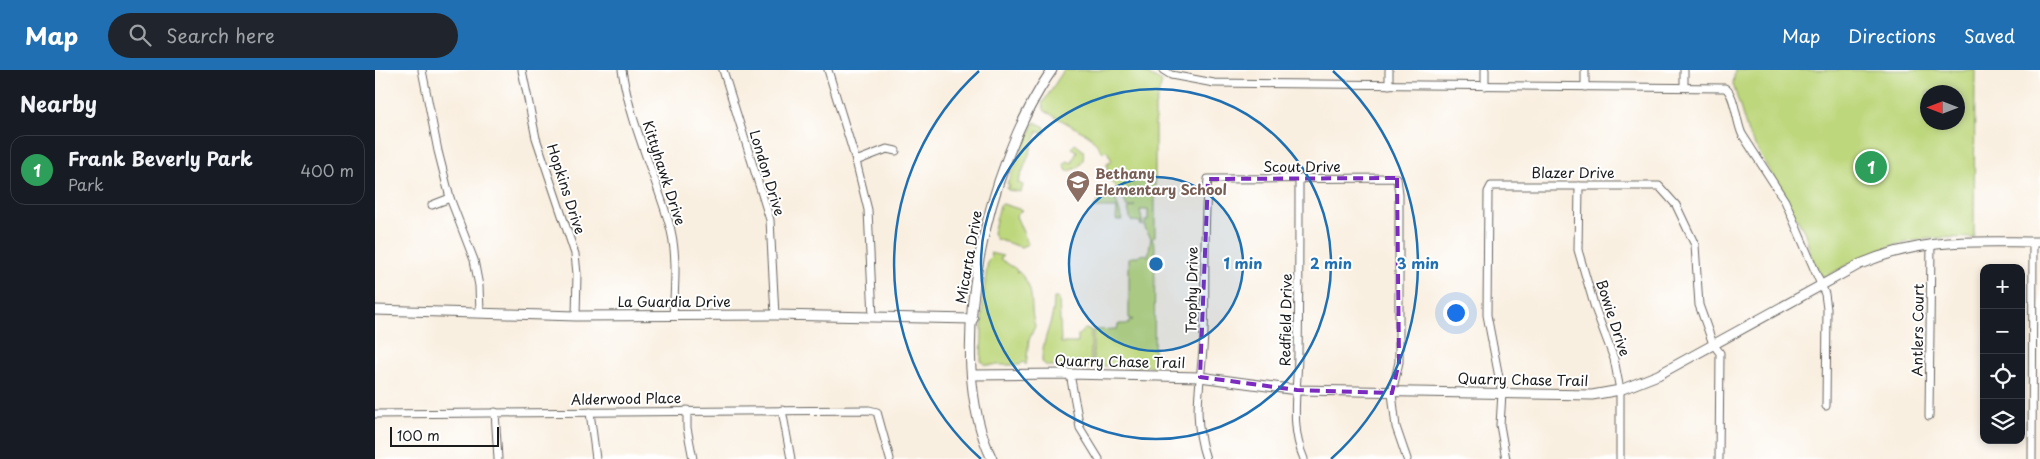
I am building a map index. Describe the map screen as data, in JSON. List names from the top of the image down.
{
  "streets": {
    "street": [
      "Scout Drive",
      "Kittyhawk Drive",
      "London Drive",
      "Blazer Drive",
      "Hopkins Drive",
      "Micarta Drive",
      "Trophy Drive",
      "La Guardia Drive",
      "Bowie Drive",
      "Redfield Drive",
      "Antlers Court",
      "Quarry Chase Trail",
      "Alderwood Place"
    ]
  },
  "crossings": [
    ["Scout Drive", "Trophy Drive"],
    ["Scout Drive", "Redfield Drive"],
    ["Scout Drive", "Quarry Chase Trail"],
    ["Kittyhawk Drive", "La Guardia Drive"],
    ["London Drive", "La Guardia Drive"],
    ["Blazer Drive", "Bowie Drive"],
    ["Blazer Drive", "Quarry Chase Trail"],
    ["Hopkins Drive", "La Guardia Drive"],
    ["Micarta Drive", "La Guardia Drive"],
    ["Micarta Drive", "Quarry Chase Trail"],
    ["Trophy Drive", "Quarry Chase Trail"],
    ["Bowie Drive", "Quarry Chase Trail"],
    ["Redfield Drive", "Quarry Chase Trail"],
    ["Antlers Court", "Quarry Chase Trail"]
  ],
  "places": {
    "school or university": ["Bethany Elementary School"]
  },
  "scale_bar": "100 m",
  "north": "left",
  "page": {
    "header": "Map",
    "search": "Search here",
    "nav": ["Map", "Directions", "Saved"],
    "heading": "Nearby",
    "list": [
      {
        "mark": "1",
        "name": "Frank Beverly Park",
        "note": "Park",
        "value": "400 m"
      }
    ],
    "pins": "1",
    "map_buttons": ["+", "−"],
    "scale": "100 m"
  },
  "rings": ["1 min", "2 min", "3 min"]
}
